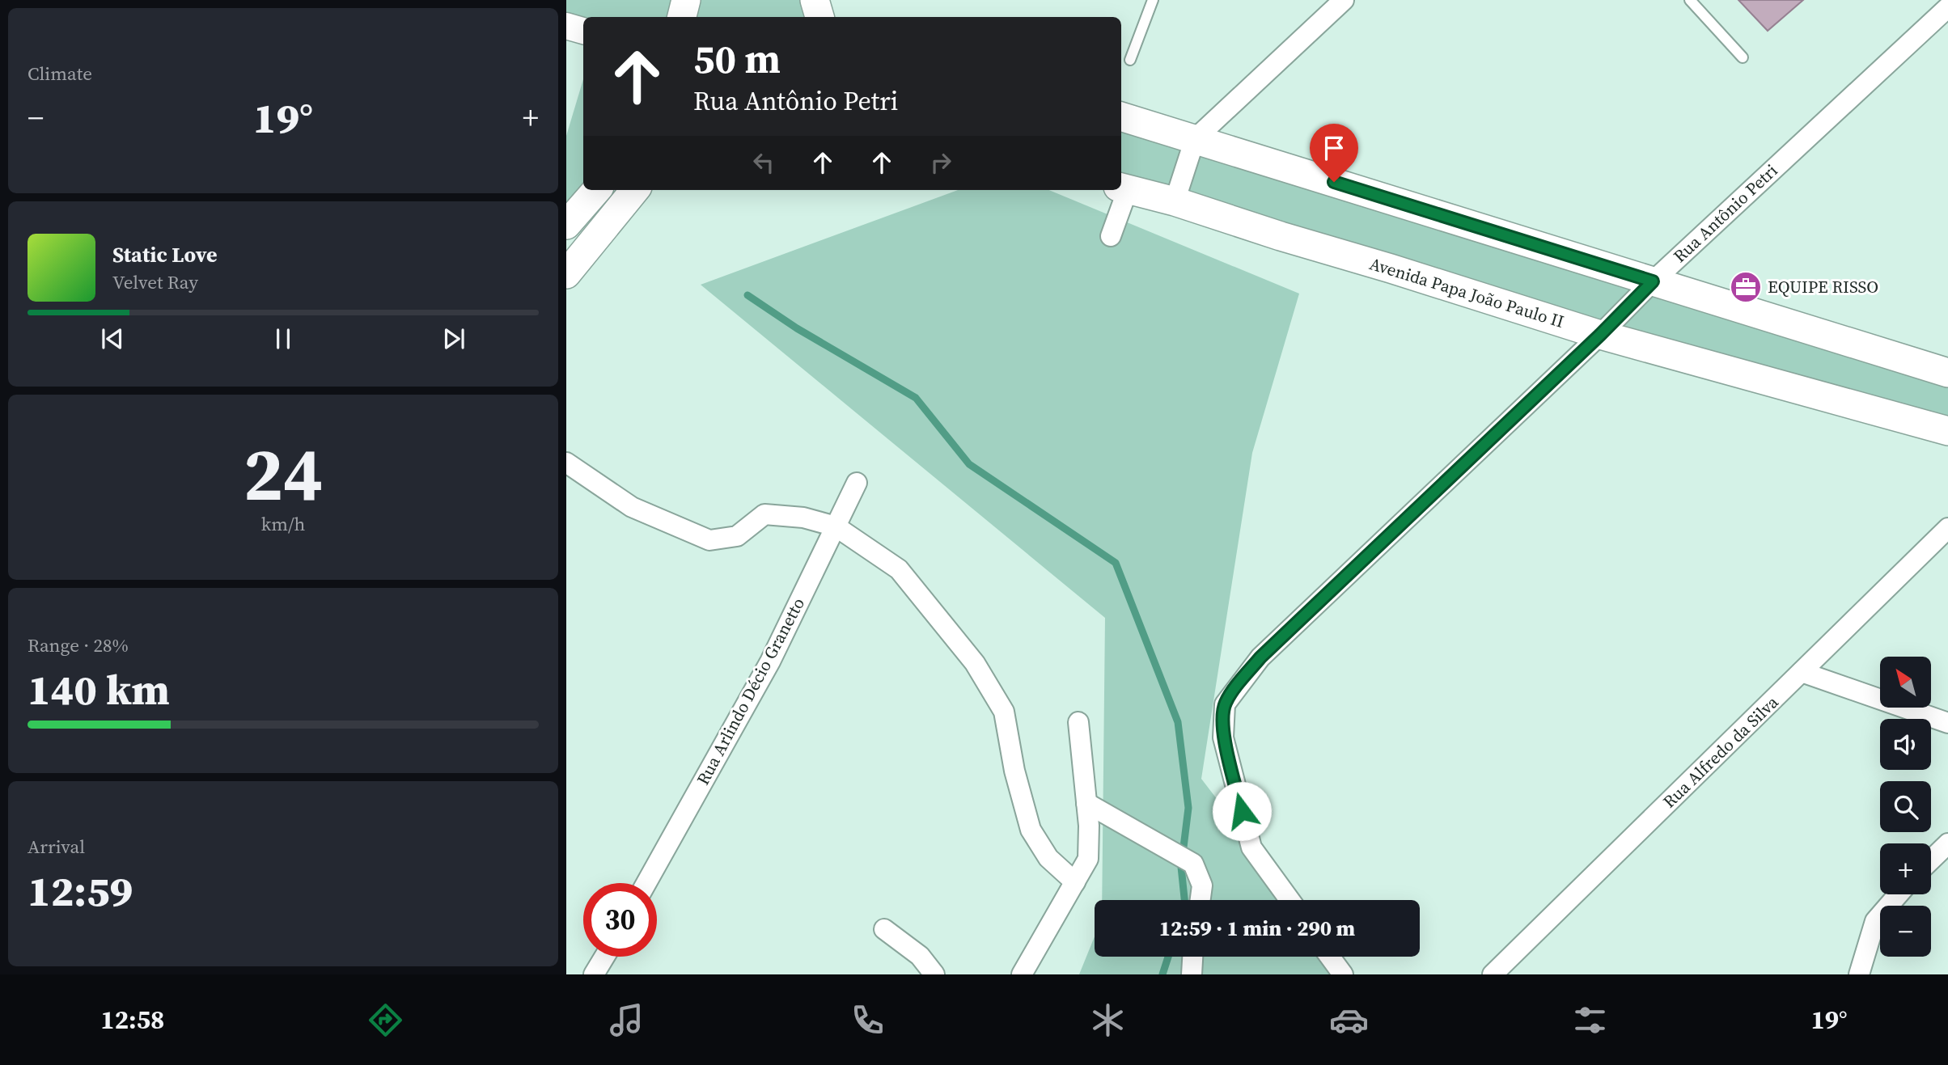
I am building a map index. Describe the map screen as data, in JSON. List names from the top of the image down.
{
  "streets": {
    "main road": ["Avenida Papa João Paulo II"],
    "street": ["Rua Antônio Petri", "Rua Arlindo Décio Granetto", "Rua Alfredo da Silva"]
  },
  "crossings": [
    ["Rua Antônio Petri", "Avenida Papa João Paulo II"]
  ],
  "places": {
    "office": ["EQUIPE RISSO"]
  },
  "north": "top left",
  "page": {
    "tile": [
      "Climate",
      ["24", "km/h"],
      ["Range · 28%", "140 km"],
      ["Arrival", "12:59"]
    ],
    "turn": ["50 m", "Rua Antônio Petri"],
    "heat": ["−", "19°", "+"],
    "song": ["Static Love", "Velvet Ray"],
    "map_buttons": ["+", "−"],
    "limit": "30",
    "trip": "12:59 · 1 min · 290 m",
    "tabs": ["12:58", "19°"]
  }
}
